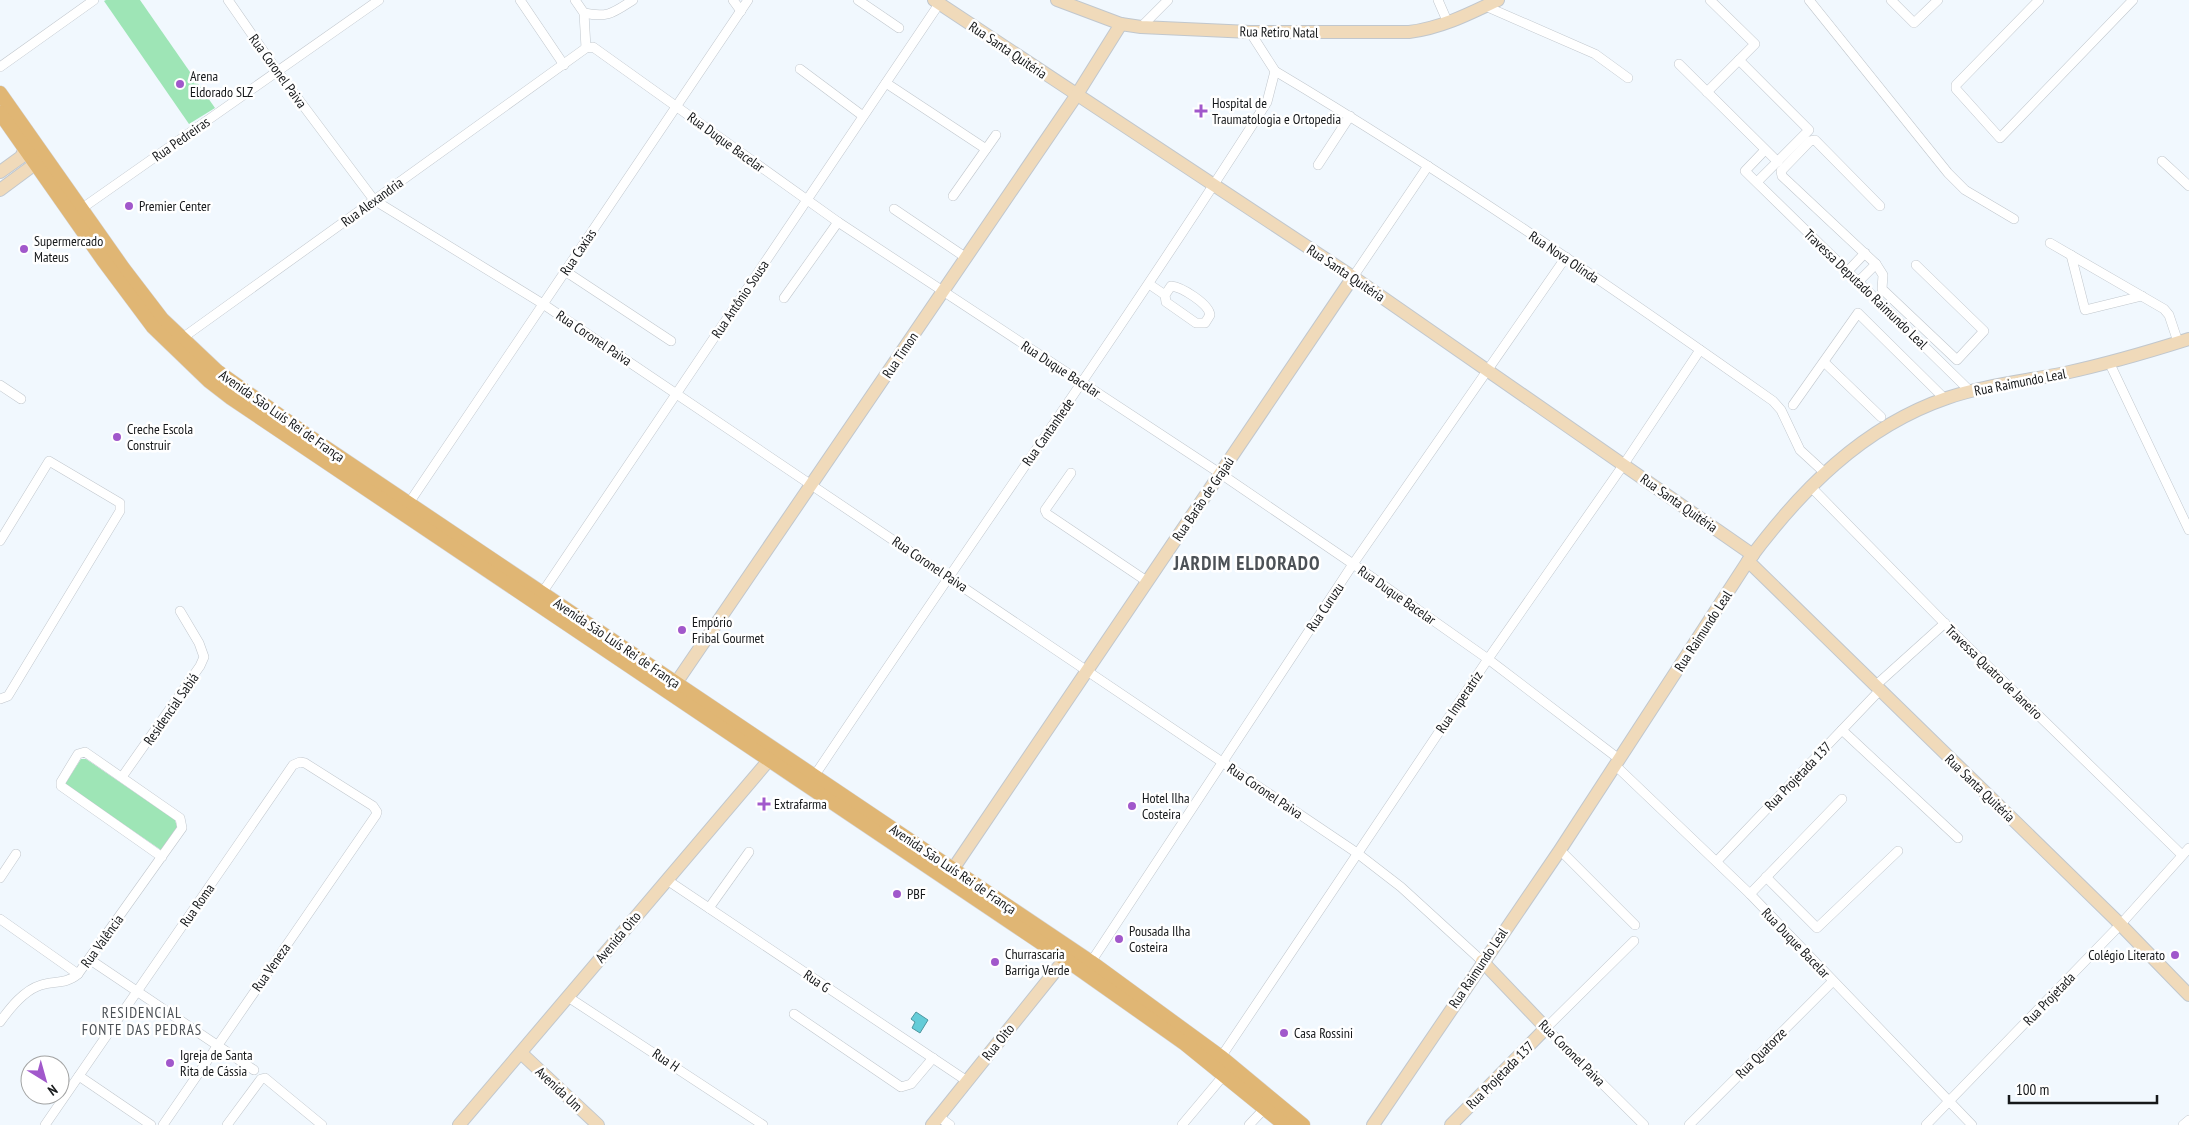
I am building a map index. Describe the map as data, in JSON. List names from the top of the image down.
{
  "streets": {
    "main road": ["Avenida São Luís Rei de França"],
    "street": [
      "Rua Retiro Natal",
      "Rua Santa Quitéria",
      "Rua Coronel Paiva",
      "Rua Pedreiras",
      "Rua Duque Bacelar",
      "Rua Alexandria",
      "Rua Caxias",
      "Rua Nova Olinda",
      "Travessa Deputado Raimundo Leal",
      "Rua Antônio Sousa",
      "Rua Timon",
      "Rua Raimundo Leal",
      "Rua Cantanhede",
      "Rua Barão de Grajaú",
      "Rua Curuzu",
      "Travessa Quatro de Janeiro",
      "Rua Imperatriz",
      "Residencial Sabiá",
      "Rua Projetada 137",
      "Rua Roma",
      "Avenida Oito",
      "Rua Valência",
      "Rua Veneza",
      "Rua G",
      "Rua Projetada",
      "Rua Oito",
      "Rua Quatorze",
      "Rua H",
      "Avenida Um"
    ]
  },
  "crossings": [
    ["Rua Retiro Natal", "Rua Timon"],
    ["Rua Santa Quitéria", "Rua Antônio Sousa"],
    ["Rua Santa Quitéria", "Rua Timon"],
    ["Rua Santa Quitéria", "Rua Raimundo Leal"],
    ["Rua Santa Quitéria", "Rua Cantanhede"],
    ["Rua Santa Quitéria", "Rua Barão de Grajaú"],
    ["Rua Santa Quitéria", "Rua Curuzu"],
    ["Rua Santa Quitéria", "Rua Imperatriz"],
    ["Rua Santa Quitéria", "Rua Projetada 137"],
    ["Rua Santa Quitéria", "Rua Projetada"],
    ["Rua Coronel Paiva", "Rua Pedreiras"],
    ["Rua Coronel Paiva", "Rua Alexandria"],
    ["Rua Coronel Paiva", "Rua Caxias"],
    ["Rua Coronel Paiva", "Rua Antônio Sousa"],
    ["Rua Coronel Paiva", "Rua Timon"],
    ["Rua Coronel Paiva", "Rua Raimundo Leal"],
    ["Rua Coronel Paiva", "Rua Cantanhede"],
    ["Rua Coronel Paiva", "Rua Barão de Grajaú"],
    ["Rua Coronel Paiva", "Rua Curuzu"],
    ["Rua Coronel Paiva", "Rua Imperatriz"],
    ["Rua Coronel Paiva", "Rua Projetada 137"],
    ["Rua Pedreiras", "Avenida São Luís Rei de França"],
    ["Rua Duque Bacelar", "Rua Caxias"],
    ["Rua Duque Bacelar", "Rua Antônio Sousa"],
    ["Rua Duque Bacelar", "Rua Timon"],
    ["Rua Duque Bacelar", "Rua Raimundo Leal"],
    ["Rua Duque Bacelar", "Rua Cantanhede"],
    ["Rua Duque Bacelar", "Rua Barão de Grajaú"],
    ["Rua Duque Bacelar", "Rua Curuzu"],
    ["Rua Duque Bacelar", "Rua Imperatriz"],
    ["Rua Duque Bacelar", "Rua Projetada 137"],
    ["Rua Duque Bacelar", "Rua Projetada"],
    ["Rua Duque Bacelar", "Rua Quatorze"],
    ["Rua Alexandria", "Avenida São Luís Rei de França"],
    ["Rua Caxias", "Avenida São Luís Rei de França"],
    ["Rua Nova Olinda", "Rua Raimundo Leal"],
    ["Rua Nova Olinda", "Rua Cantanhede"],
    ["Rua Nova Olinda", "Rua Barão de Grajaú"],
    ["Rua Nova Olinda", "Rua Curuzu"],
    ["Rua Nova Olinda", "Rua Imperatriz"],
    ["Travessa Deputado Raimundo Leal", "Rua Raimundo Leal"],
    ["Rua Antônio Sousa", "Avenida São Luís Rei de França"],
    ["Rua Timon", "Avenida São Luís Rei de França"],
    ["Rua Raimundo Leal", "Travessa Quatro de Janeiro"],
    ["Avenida São Luís Rei de França", "Rua Cantanhede"],
    ["Avenida São Luís Rei de França", "Rua Barão de Grajaú"],
    ["Avenida São Luís Rei de França", "Rua Curuzu"],
    ["Avenida São Luís Rei de França", "Rua Imperatriz"],
    ["Avenida São Luís Rei de França", "Avenida Oito"],
    ["Avenida São Luís Rei de França", "Rua Oito"],
    ["Travessa Quatro de Janeiro", "Rua Projetada 137"],
    ["Travessa Quatro de Janeiro", "Rua Projetada"],
    ["Residencial Sabiá", "Rua Valência"],
    ["Rua Roma", "Rua Veneza"],
    ["Avenida Oito", "Rua G"],
    ["Avenida Oito", "Rua H"],
    ["Avenida Oito", "Avenida Um"],
    ["Rua G", "Rua Oito"]
  ],
  "districts": ["JARDIM ELDORADO", "RESIDENCIAL FONTE DAS PEDRAS"],
  "places": {
    "other": [
      "Arena Eldorado SLZ",
      "Premier Center",
      "Supermercado Mateus",
      "Creche Escola Construir",
      "Empório Fribal Gourmet",
      "Hotel Ilha Costeira",
      "PBF",
      "Pousada Ilha Costeira",
      "Colégio Literato",
      "Churrascaria Barriga Verde",
      "Casa Rossini",
      "Igreja de Santa Rita de Cássia"
    ],
    "health": ["Hospital de Traumatologia e Ortopedia", "Extrafarma"]
  },
  "scale_bar": "100 m",
  "north": "bottom right"
}
